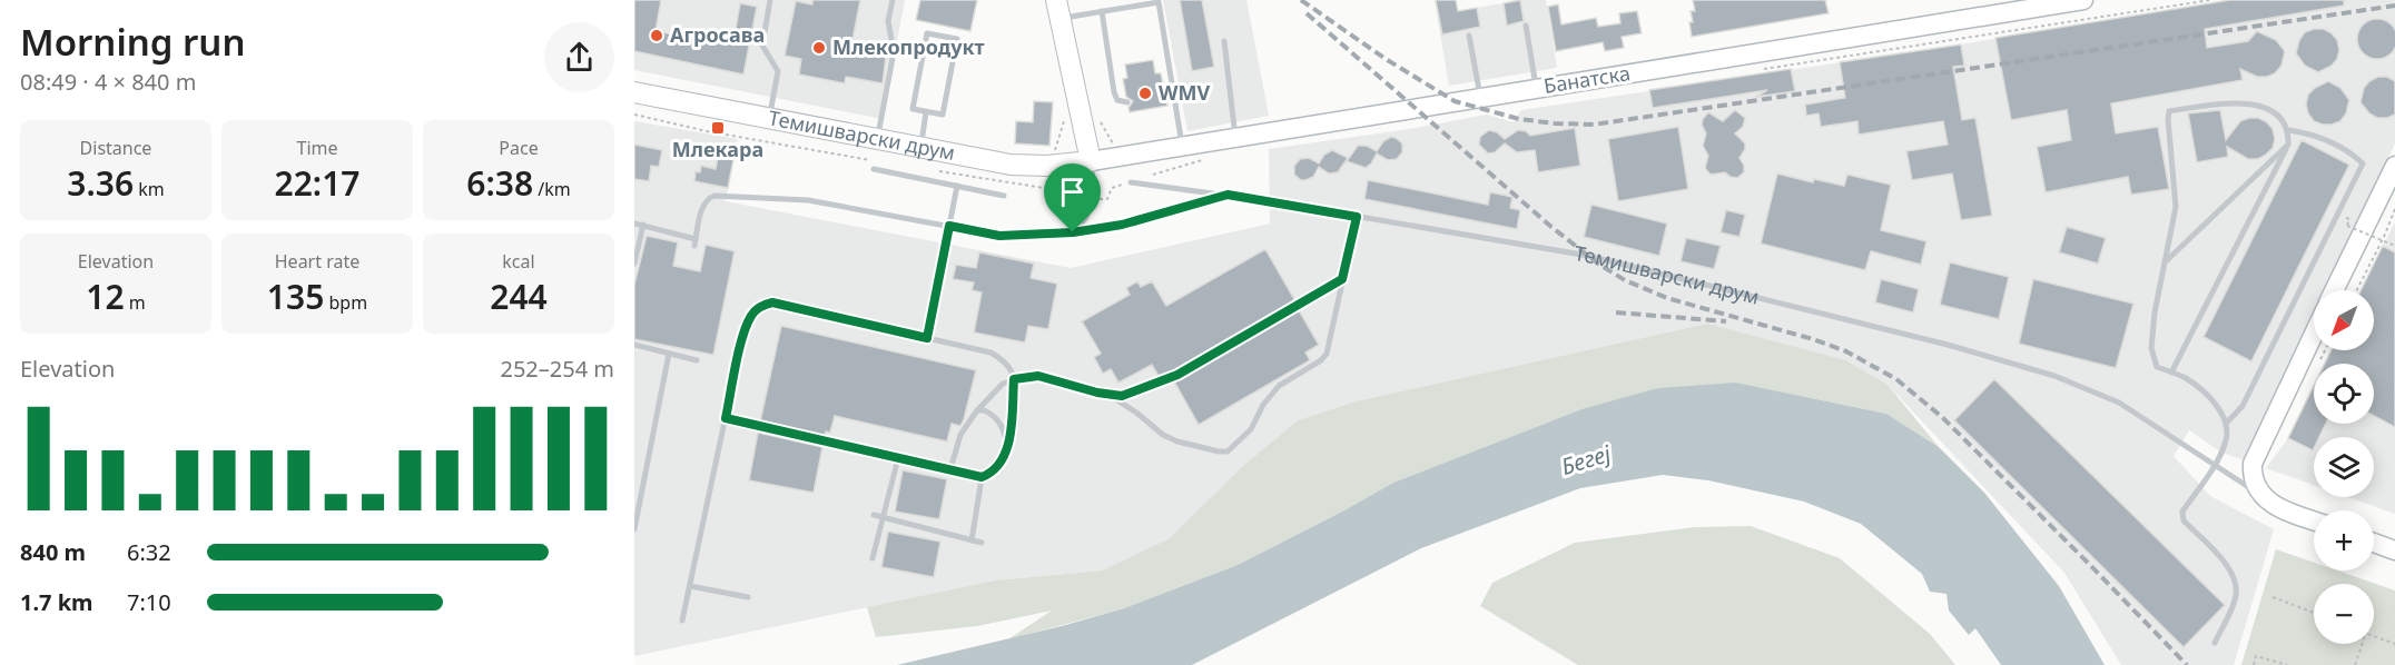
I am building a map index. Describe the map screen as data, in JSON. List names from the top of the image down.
{
  "streets": {
    "main road": ["Банатска", "Темишварски друм"]
  },
  "crossings": [
    ["Банатска", "Темишварски друм"]
  ],
  "water": ["Бегеј"],
  "places": {
    "other": ["Агросава", "Млекопродукт", "WMV"],
    "transit": ["Млекара"]
  },
  "north": "bottom left",
  "page": {
    "heading": ["Morning run", "08:49 · 4 × 840 m"],
    "stats": [
      ["Distance", "3.36 km"],
      ["Time", "22:17"],
      ["Pace", "6:38 /km"],
      ["Elevation", "12 m"],
      ["Heart rate", "135 bpm"],
      ["kcal", "244"]
    ],
    "map_buttons": ["+", "−"],
    "chart": ["Elevation", "252–254 m"],
    "list": [
      {
        "name": "840 m",
        "note": "6:32"
      },
      {
        "name": "1.7 km",
        "note": "7:10"
      }
    ]
  }
}
